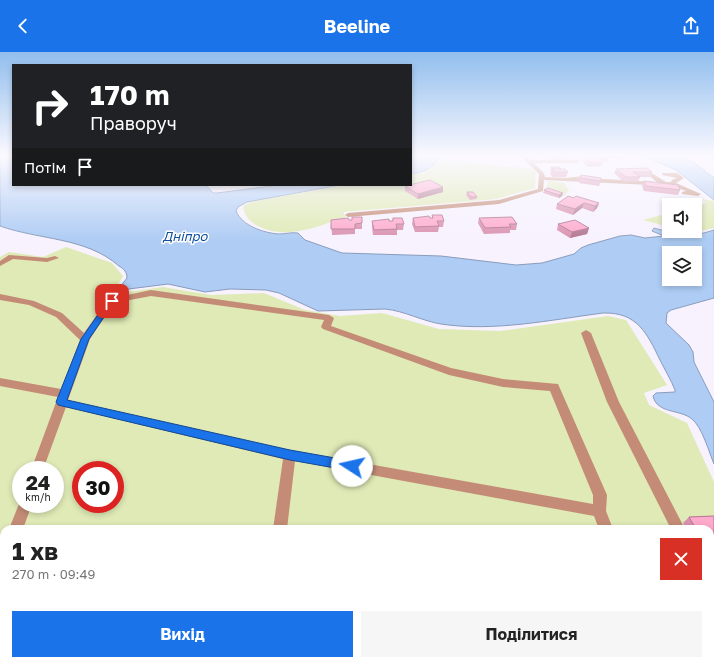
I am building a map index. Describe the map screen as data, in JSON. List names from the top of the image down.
{
  "water": ["Дніпро"],
  "page": {
    "header": "Beeline",
    "turn": ["170 m", "Праворуч"],
    "then": "Потім",
    "speed": "24 km/h",
    "limit": "30",
    "heading": ["1 хв", "270 m · 09:49"],
    "buttons": ["Вихід", "Поділитися"]
  }
}
